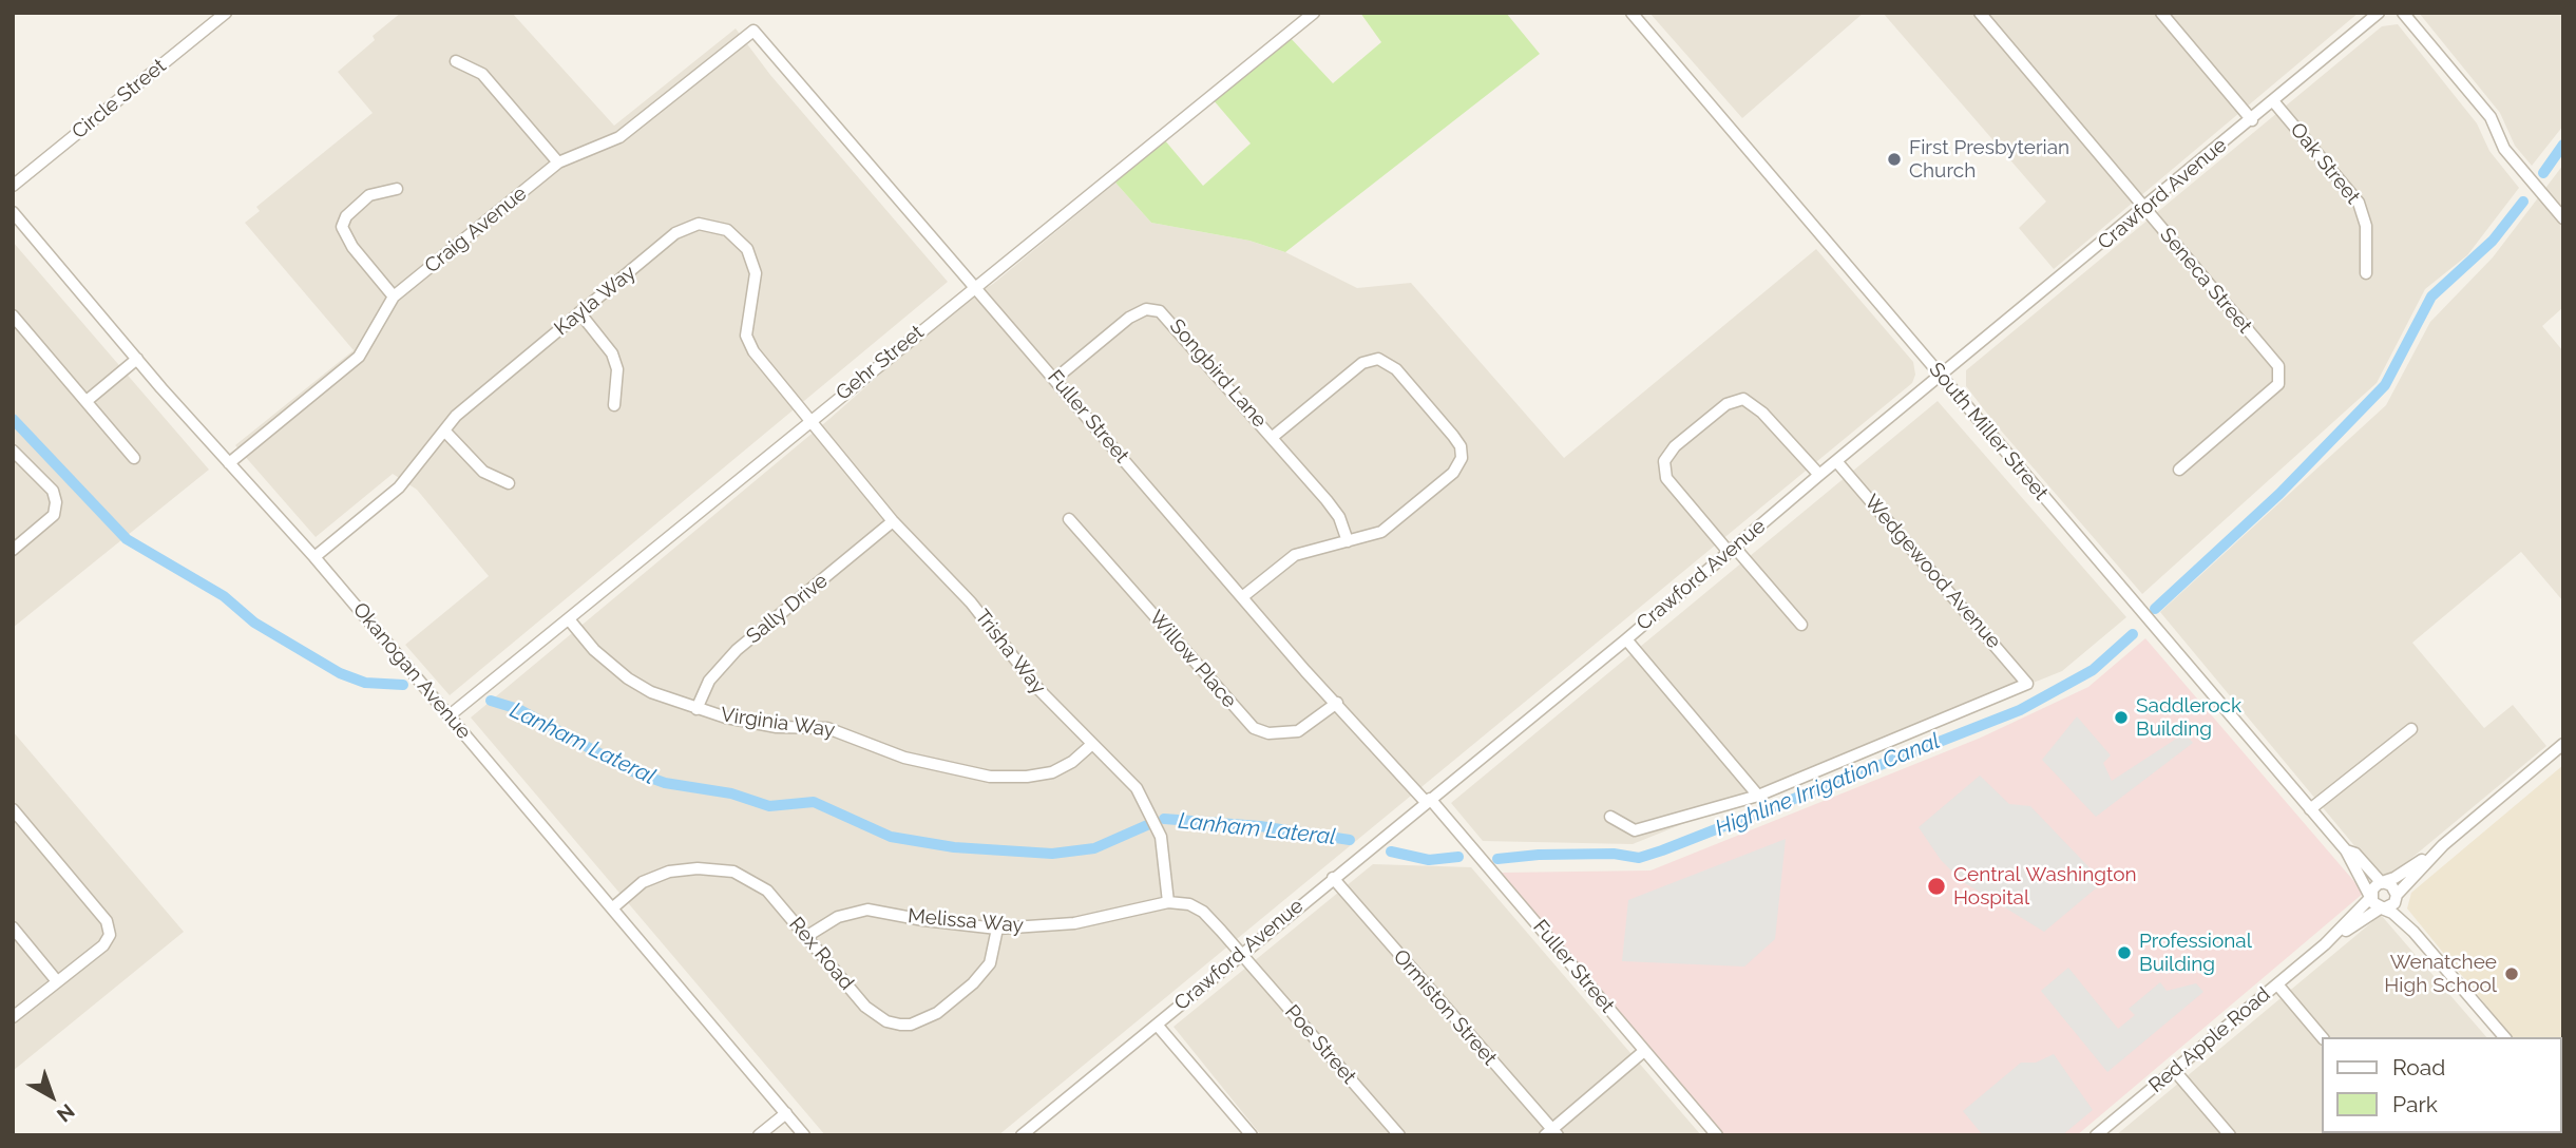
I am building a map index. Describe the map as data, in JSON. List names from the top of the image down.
{
  "streets": {
    "street": [
      "Circle Street",
      "Oak Street",
      "Crawford Avenue",
      "Craig Avenue",
      "Seneca Street",
      "Kayla Way",
      "Gehr Street",
      "Songbird Lane",
      "Fuller Street",
      "South Miller Street",
      "Wedgewood Avenue",
      "Sally Drive",
      "Trisha Way",
      "Willow Place",
      "Okanogan Avenue",
      "Virginia Way",
      "Melissa Way",
      "Rex Road",
      "Ormiston Street",
      "Red Apple Road",
      "Poe Street"
    ]
  },
  "crossings": [
    ["Oak Street", "Crawford Avenue"],
    ["Crawford Avenue", "Seneca Street"],
    ["Crawford Avenue", "Fuller Street"],
    ["Crawford Avenue", "South Miller Street"],
    ["Crawford Avenue", "Wedgewood Avenue"],
    ["Crawford Avenue", "Melissa Way"],
    ["Crawford Avenue", "Ormiston Street"],
    ["Crawford Avenue", "Poe Street"],
    ["Craig Avenue", "Fuller Street"],
    ["Craig Avenue", "Okanogan Avenue"],
    ["Kayla Way", "Gehr Street"],
    ["Kayla Way", "Trisha Way"],
    ["Kayla Way", "Okanogan Avenue"],
    ["Gehr Street", "Fuller Street"],
    ["Gehr Street", "Trisha Way"],
    ["Gehr Street", "Okanogan Avenue"],
    ["Gehr Street", "Virginia Way"],
    ["Songbird Lane", "Fuller Street"],
    ["Fuller Street", "Willow Place"],
    ["South Miller Street", "Red Apple Road"],
    ["Sally Drive", "Trisha Way"],
    ["Sally Drive", "Virginia Way"],
    ["Trisha Way", "Virginia Way"],
    ["Trisha Way", "Melissa Way"],
    ["Okanogan Avenue", "Rex Road"],
    ["Melissa Way", "Rex Road"],
    ["Melissa Way", "Poe Street"]
  ],
  "water": ["Lanham Lateral", "Highline Irrigation Canal"],
  "places": [
    "First Presbyterian Church",
    "Saddlerock Building",
    "Central Washington Hospital",
    "Professional Building",
    "Wenatchee High School"
  ],
  "legend": ["Road", "Park"],
  "north": "bottom right"
}
